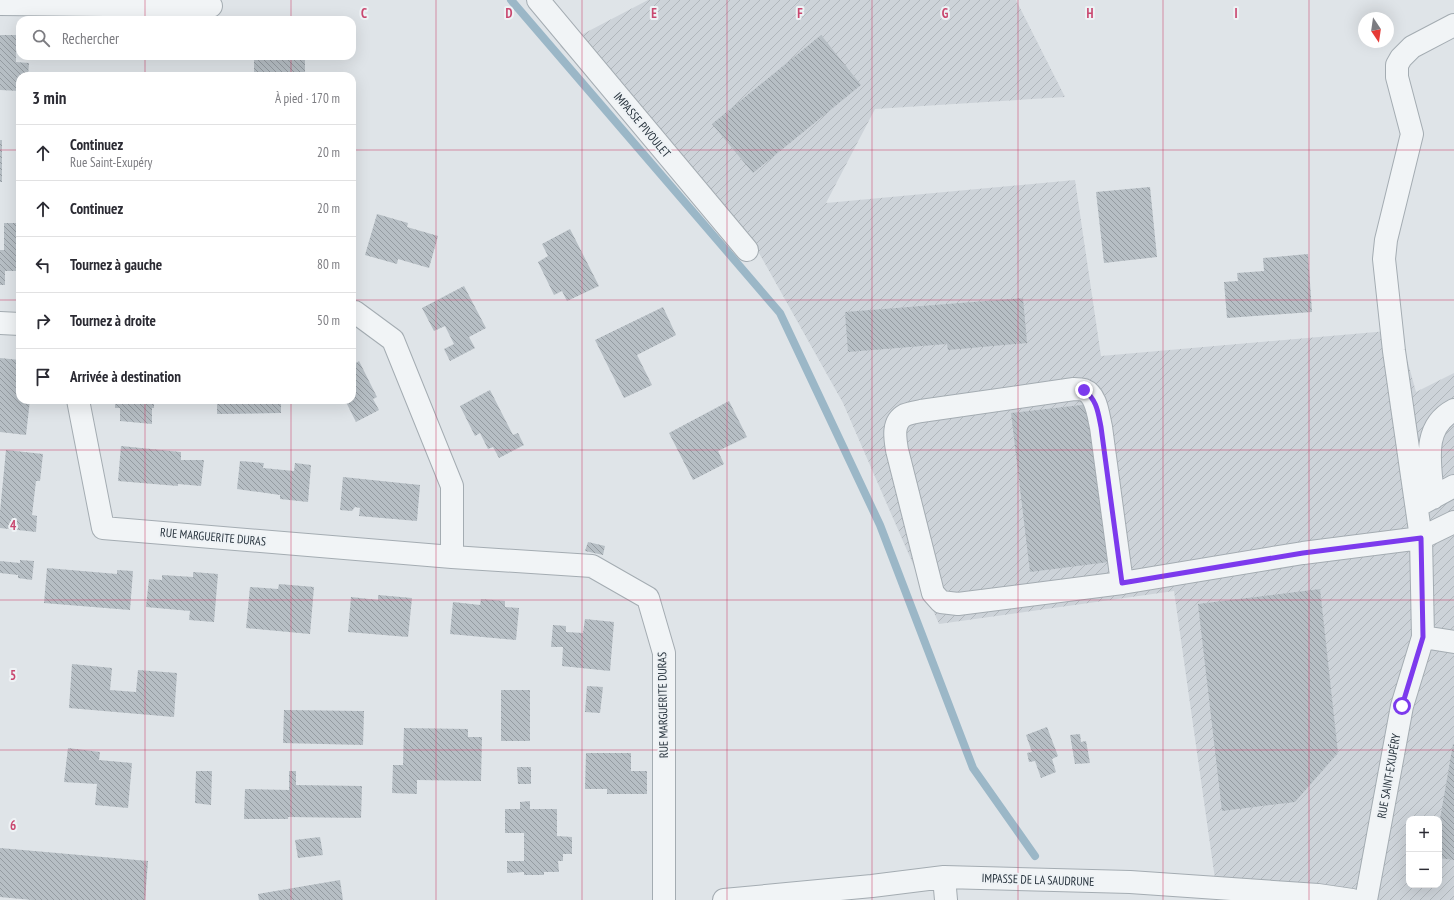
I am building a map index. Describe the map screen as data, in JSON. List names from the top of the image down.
{
  "streets": {
    "street": [
      "IMPASSE PIVOULET",
      "RUE MARGUERITE DURAS",
      "RUE SAINT-EXUPÉRY",
      "IMPASSE DE LA SAUDRUNE"
    ]
  },
  "north": "bottom",
  "page": {
    "search": "Rechercher",
    "heading": ["3 min", "À pied · 170 m"],
    "list": [
      ["Continuez", "Rue Saint-Exupéry", "20 m"],
      ["Continuez", "20 m"],
      ["Tournez à gauche", "80 m"],
      ["Tournez à droite", "50 m"],
      "Arrivée à destination"
    ],
    "map_buttons": ["+", "−"]
  },
  "grid": {
    "columns": [
      "C",
      "D",
      "E",
      "F",
      "G",
      "H",
      "I"
    ],
    "rows": ["4", "5", "6"]
  }
}
